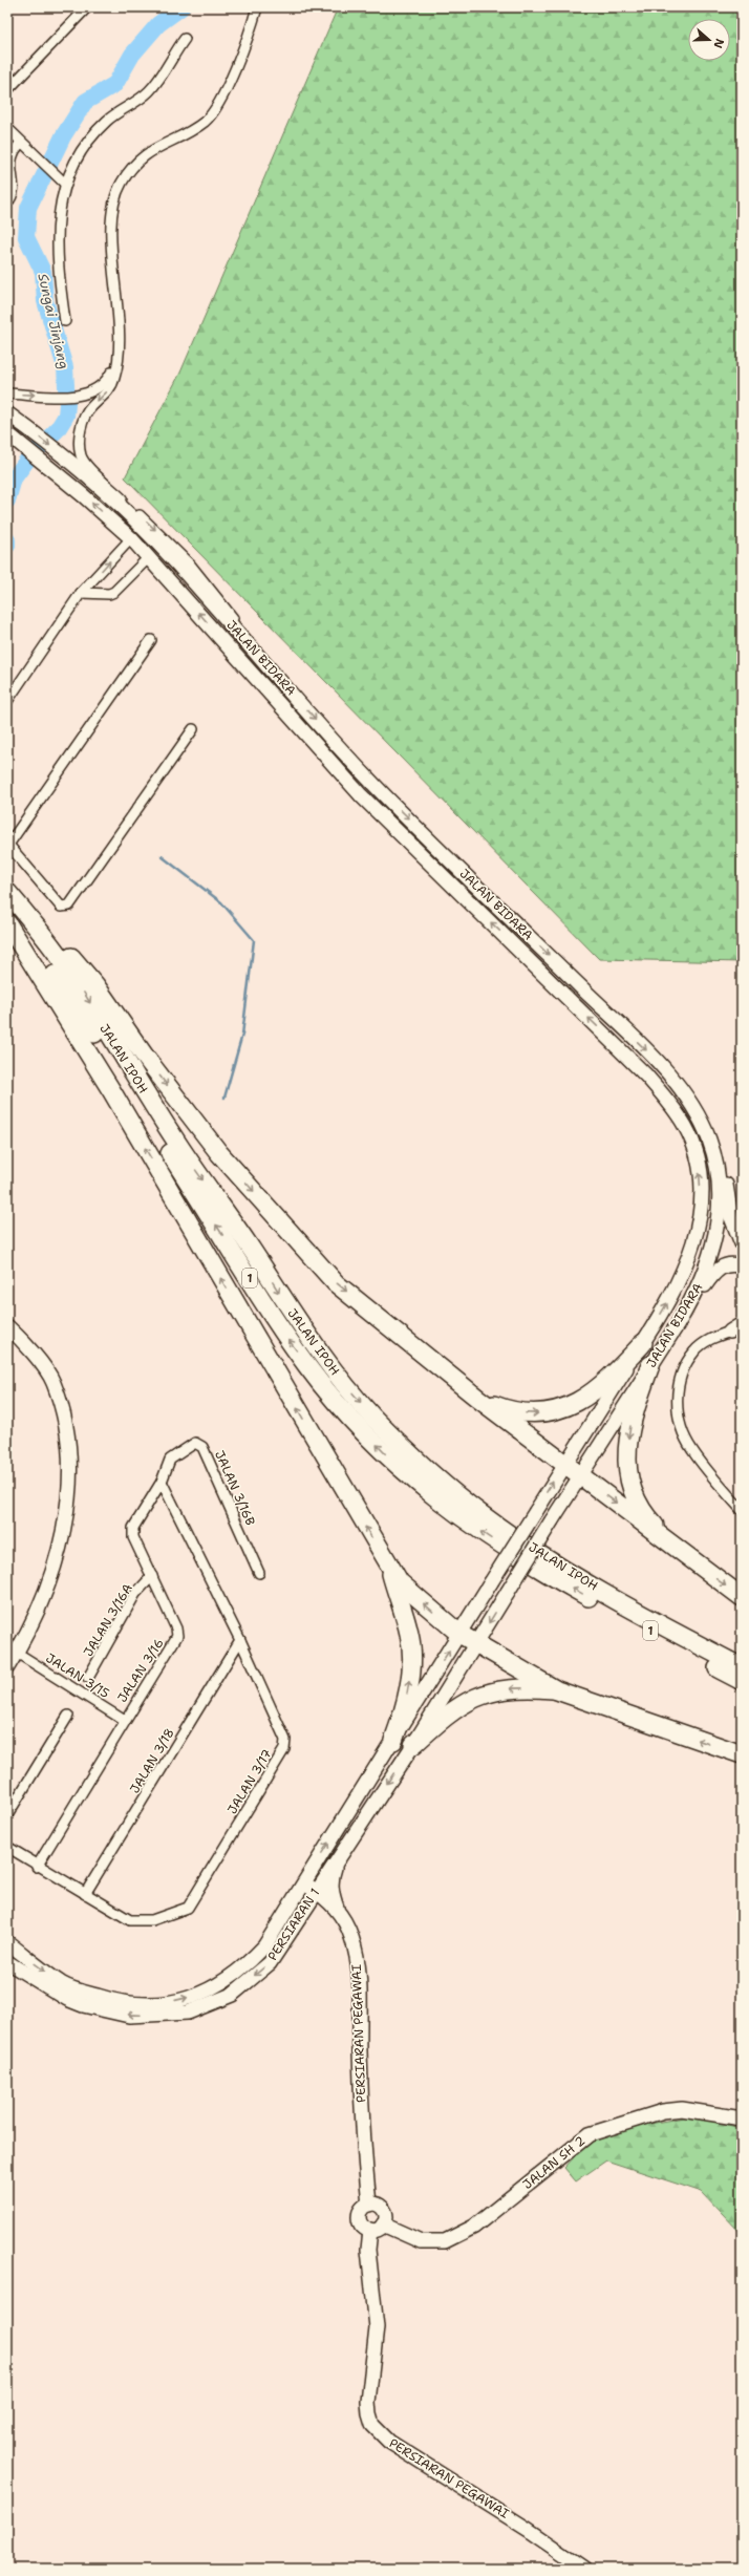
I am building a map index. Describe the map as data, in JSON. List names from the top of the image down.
{
  "streets": {
    "highway": ["JALAN IPOH", "1"],
    "main road": [
      "JALAN BIDARA",
      "PERSIARAN 1",
      "PERSIARAN PEGAWAI",
      "JALAN SH 2"
    ],
    "street": [
      "JALAN 3/16B",
      "JALAN 3/16A",
      "JALAN 3/16",
      "JALAN 3/15",
      "JALAN 3/18",
      "JALAN 3/17"
    ]
  },
  "crossings": [
    ["JALAN BIDARA", "PERSIARAN 1"],
    ["JALAN 3/16B", "JALAN 3/16"],
    ["JALAN 3/16B", "JALAN 3/17"],
    ["JALAN 3/16A", "JALAN 3/16"],
    ["JALAN 3/16", "JALAN 3/15"],
    ["JALAN 3/16", "JALAN 3/17"],
    ["JALAN 3/18", "JALAN 3/17"],
    ["PERSIARAN 1", "PERSIARAN PEGAWAI"],
    ["PERSIARAN PEGAWAI", "JALAN SH 2"]
  ],
  "water": ["Sungai Jinjang"],
  "north": "right"
}
